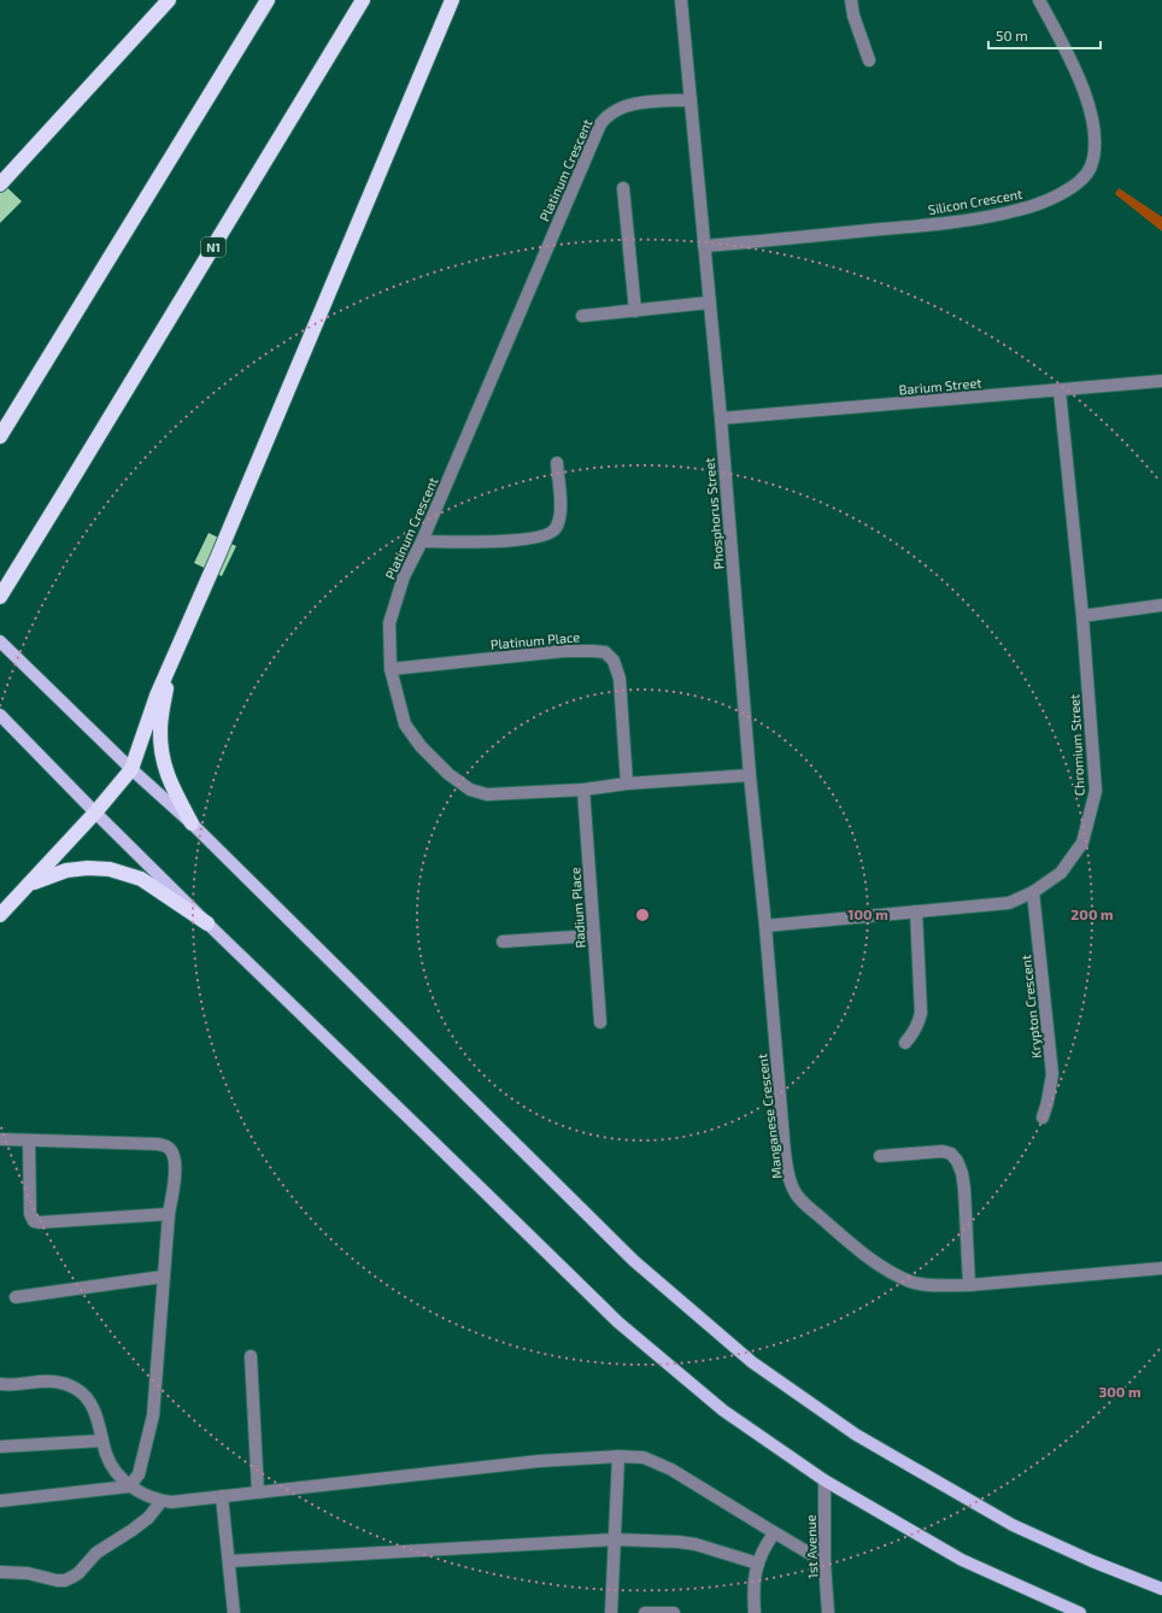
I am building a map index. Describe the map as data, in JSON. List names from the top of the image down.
{
  "streets": {
    "highway": ["N1"],
    "street": [
      "Platinum Crescent",
      "Silicon Crescent",
      "Barium Street",
      "Phosphorus Street",
      "Platinum Place",
      "Chromium Street",
      "Radium Place",
      "Krypton Crescent",
      "Manganese Crescent",
      "1st Avenue"
    ]
  },
  "crossings": [
    ["Platinum Crescent", "Phosphorus Street"],
    ["Platinum Crescent", "Platinum Place"],
    ["Platinum Crescent", "Radium Place"],
    ["Silicon Crescent", "Phosphorus Street"],
    ["Barium Street", "Phosphorus Street"],
    ["Barium Street", "Chromium Street"],
    ["Phosphorus Street", "Chromium Street"],
    ["Phosphorus Street", "Manganese Crescent"],
    ["Chromium Street", "Krypton Crescent"],
    ["Chromium Street", "Manganese Crescent"]
  ],
  "scale_bar": "50 m",
  "rings": ["100 m", "200 m", "300 m"]
}
